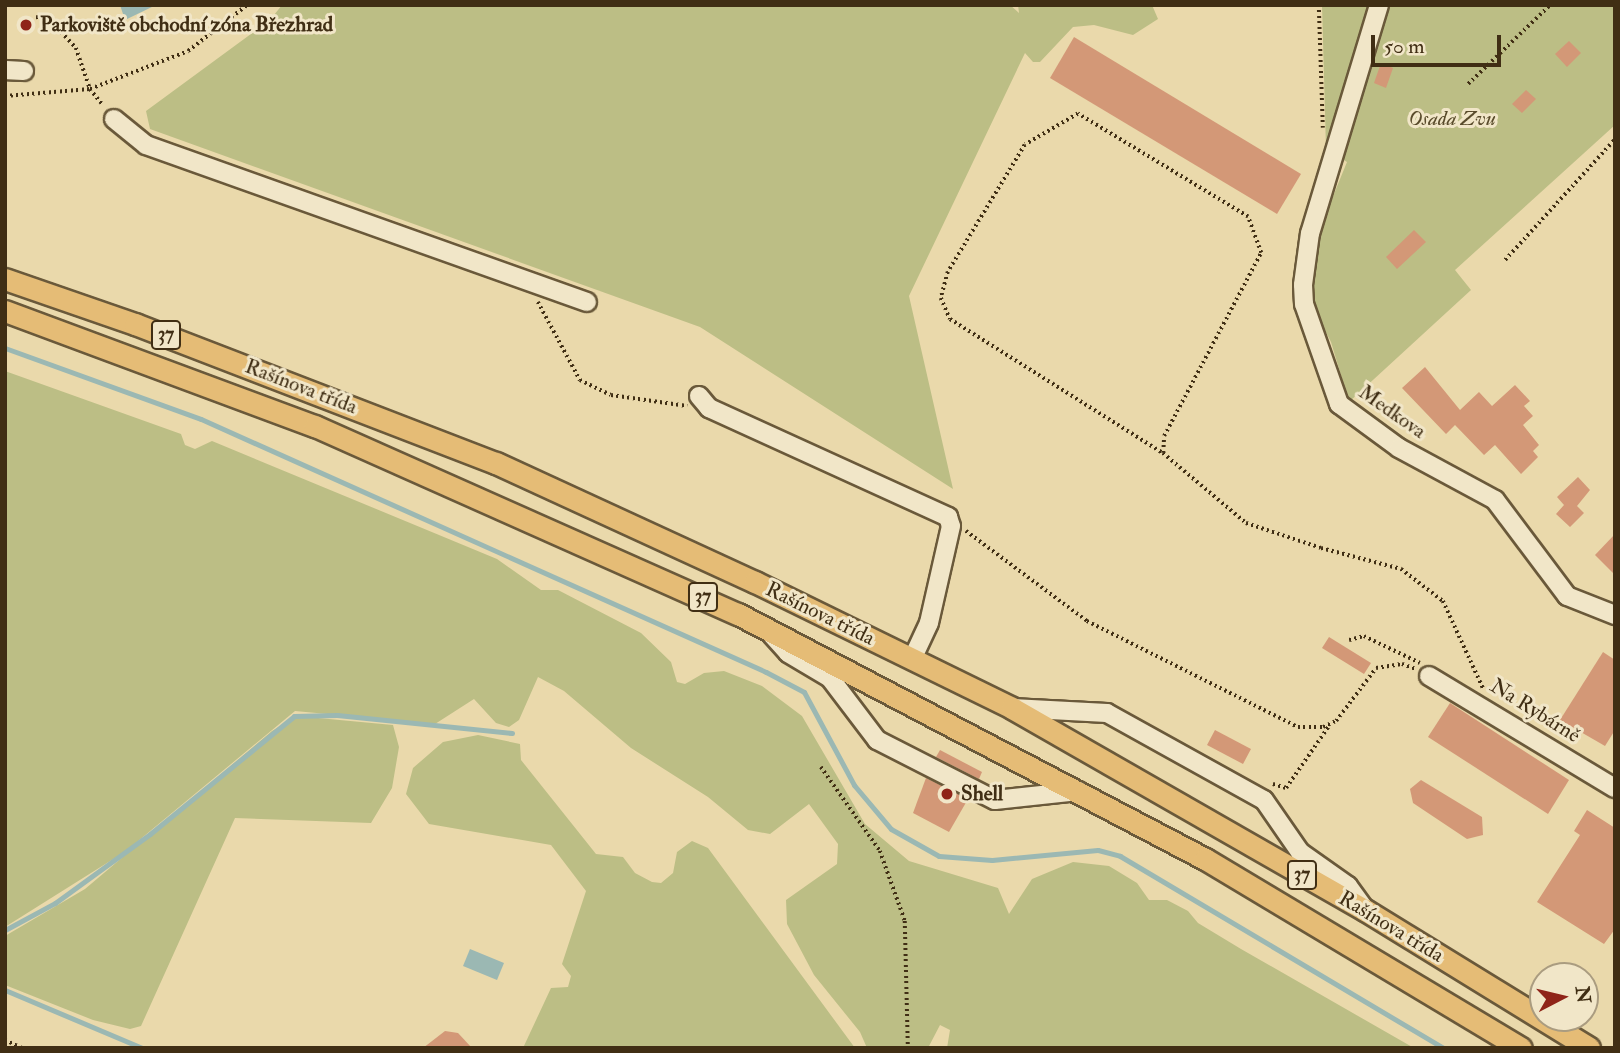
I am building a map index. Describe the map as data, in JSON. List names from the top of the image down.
{
  "streets": {
    "main road": ["37", "Rašínova třída"],
    "street": ["Medkova", "Na Rybárně"]
  },
  "parks": ["Osada Zvu"],
  "places": ["Parkoviště obchodní zóna Březhrad", "Shell"],
  "scale_bar": "50 m",
  "north": "right"
}
